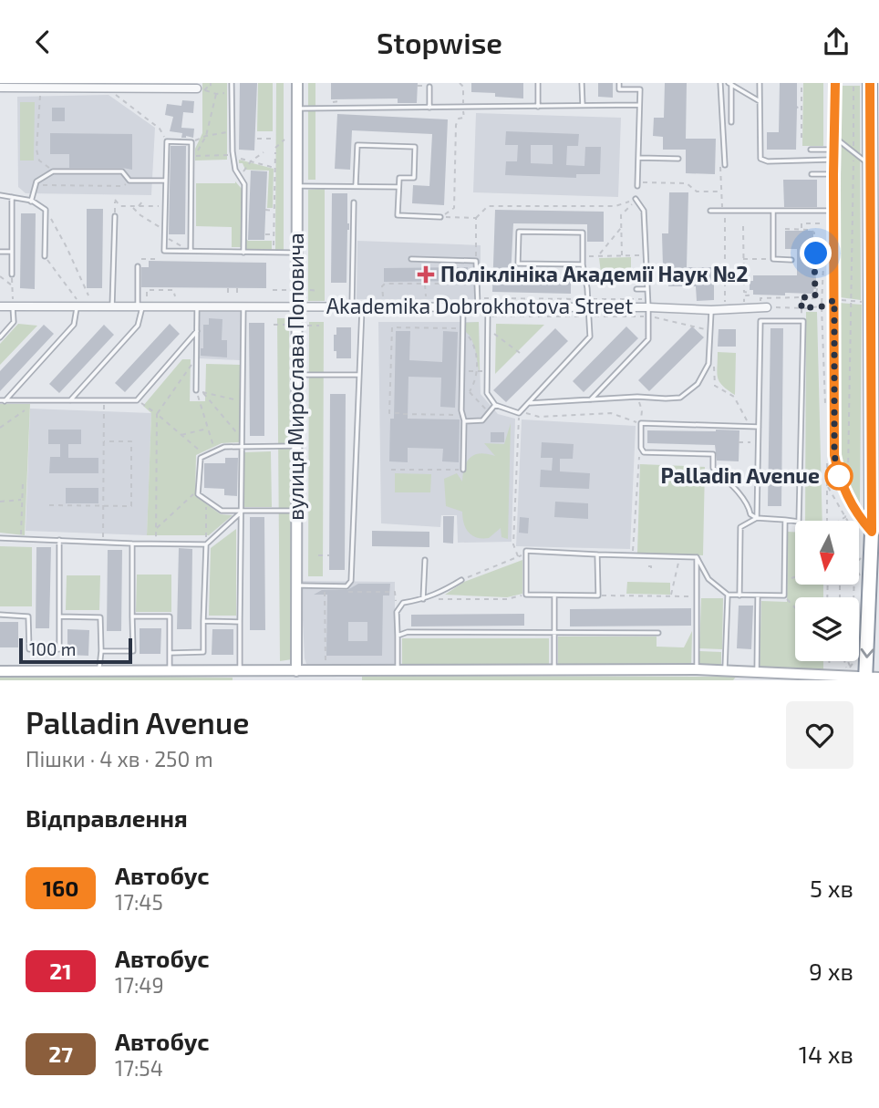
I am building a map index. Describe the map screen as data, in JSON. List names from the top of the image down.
{
  "streets": {
    "street": ["Akademika Dobrokhotova Street", "вулиця Мирослава Поповича"]
  },
  "crossings": [
    ["Akademika Dobrokhotova Street", "вулиця Мирослава Поповича"]
  ],
  "places": {
    "health": ["Поліклініка Академії Наук №2"],
    "other": ["Palladin Avenue"]
  },
  "lines": ["bus line 160"],
  "scale_bar": "100 m",
  "north": "bottom",
  "page": {
    "header": "Stopwise",
    "scale": "100 m",
    "heading": [
      ["Palladin Avenue", "Пішки · 4 хв · 250 m"],
      "Відправлення"
    ],
    "list": [
      {
        "mark": "160",
        "name": "Автобус",
        "note": "17:45",
        "value": "5 хв"
      },
      {
        "mark": "21",
        "name": "Автобус",
        "note": "17:49",
        "value": "9 хв"
      },
      {
        "mark": "27",
        "name": "Автобус",
        "note": "17:54",
        "value": "14 хв"
      }
    ]
  }
}
